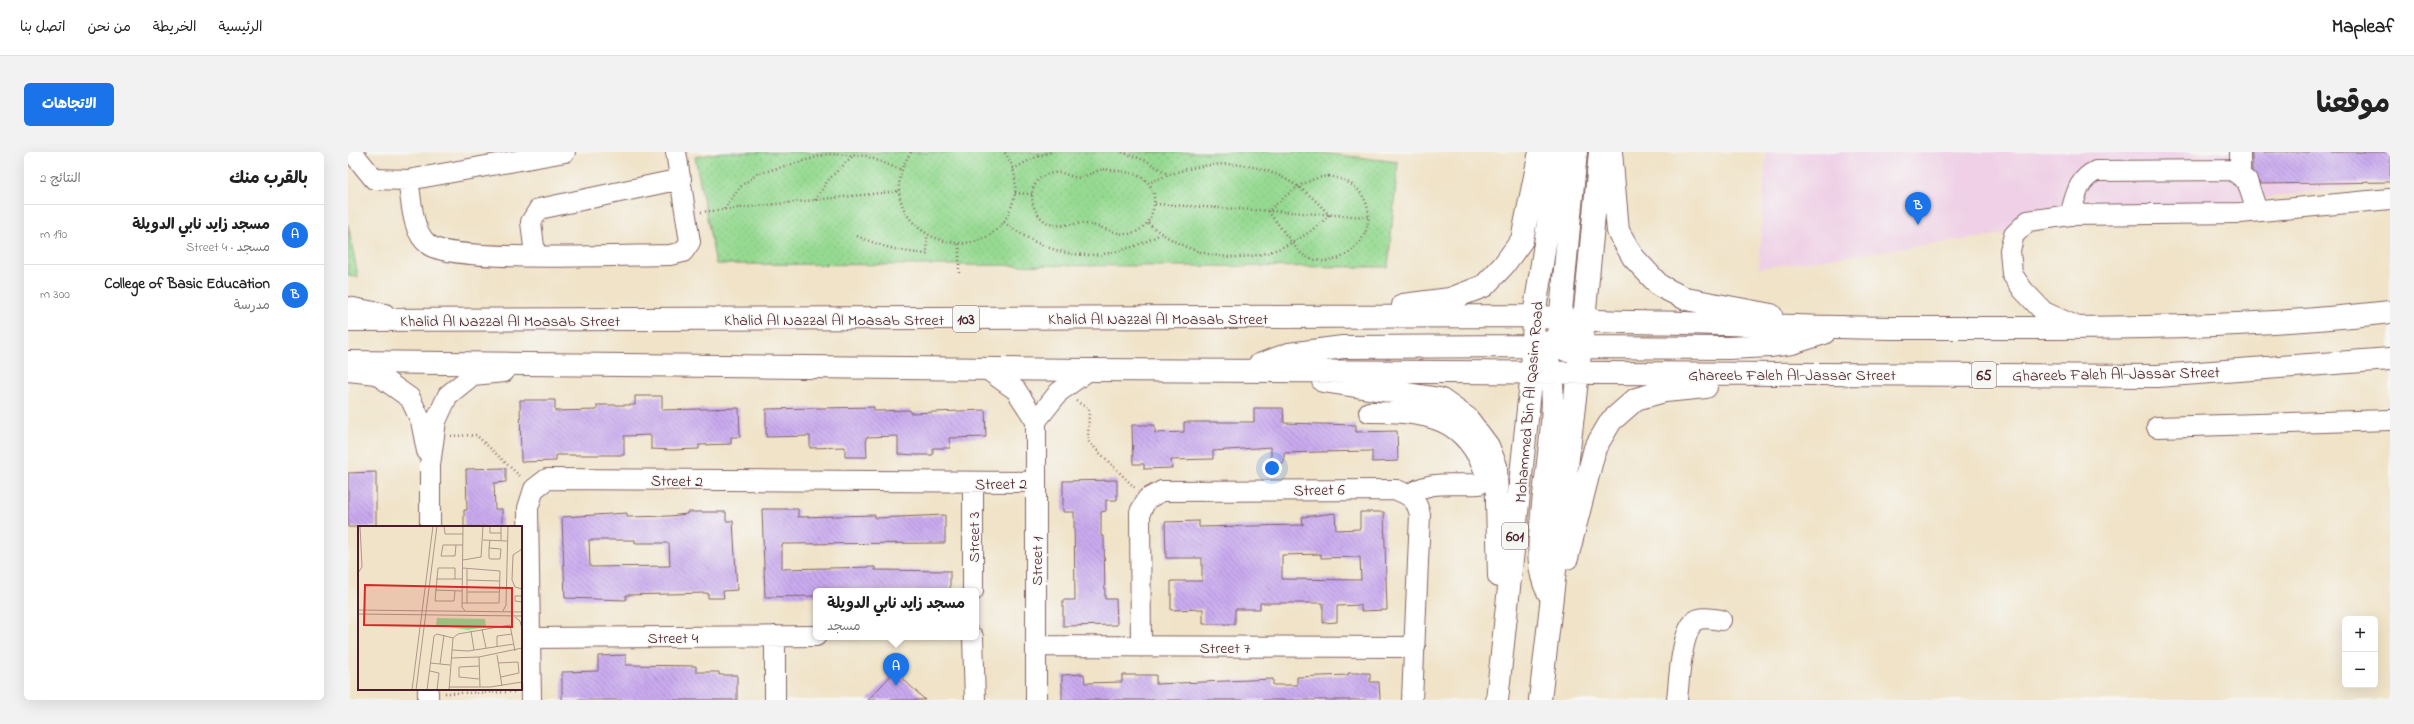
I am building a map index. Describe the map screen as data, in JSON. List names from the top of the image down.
{
  "streets": {
    "main road": [
      "Khalid Al Nazzal Al Moasab Street",
      "103",
      "Ghareeb Faleh Al-Jassar Street",
      "65",
      "Mohammed Bin Al Qasim Road",
      "601"
    ],
    "street": [
      "Street 2",
      "Street 6",
      "Street 3",
      "Street 1",
      "Street 4",
      "Street 7"
    ]
  },
  "crossings": [
    ["Khalid Al Nazzal Al Moasab Street", "Ghareeb Faleh Al-Jassar Street"],
    ["Khalid Al Nazzal Al Moasab Street", "Mohammed Bin Al Qasim Road"],
    ["Street 2", "Street 3"],
    ["Street 2", "Street 1"],
    ["Street 1", "Street 7"]
  ],
  "page": {
    "header": "Mapleaf",
    "nav": [
      "الرئيسية",
      "الخريطة",
      "من نحن",
      "اتصل بنا"
    ],
    "title": "موقعنا",
    "buttons": "الاتجاهات",
    "heading": ["بالقرب منك", "النتائج: 2"],
    "pins": ["B", "A"],
    "list": [
      {
        "mark": "A",
        "name": "مسجد زايد نابي الدويلة",
        "note": "مسجد · Street 4",
        "value": "190 m"
      },
      {
        "mark": "B",
        "name": "College of Basic Education",
        "note": "مدرسة",
        "value": "300 m"
      }
    ],
    "popup": ["مسجد زايد نابي الدويلة", "مسجد"],
    "map_buttons": ["+", "−"]
  }
}
